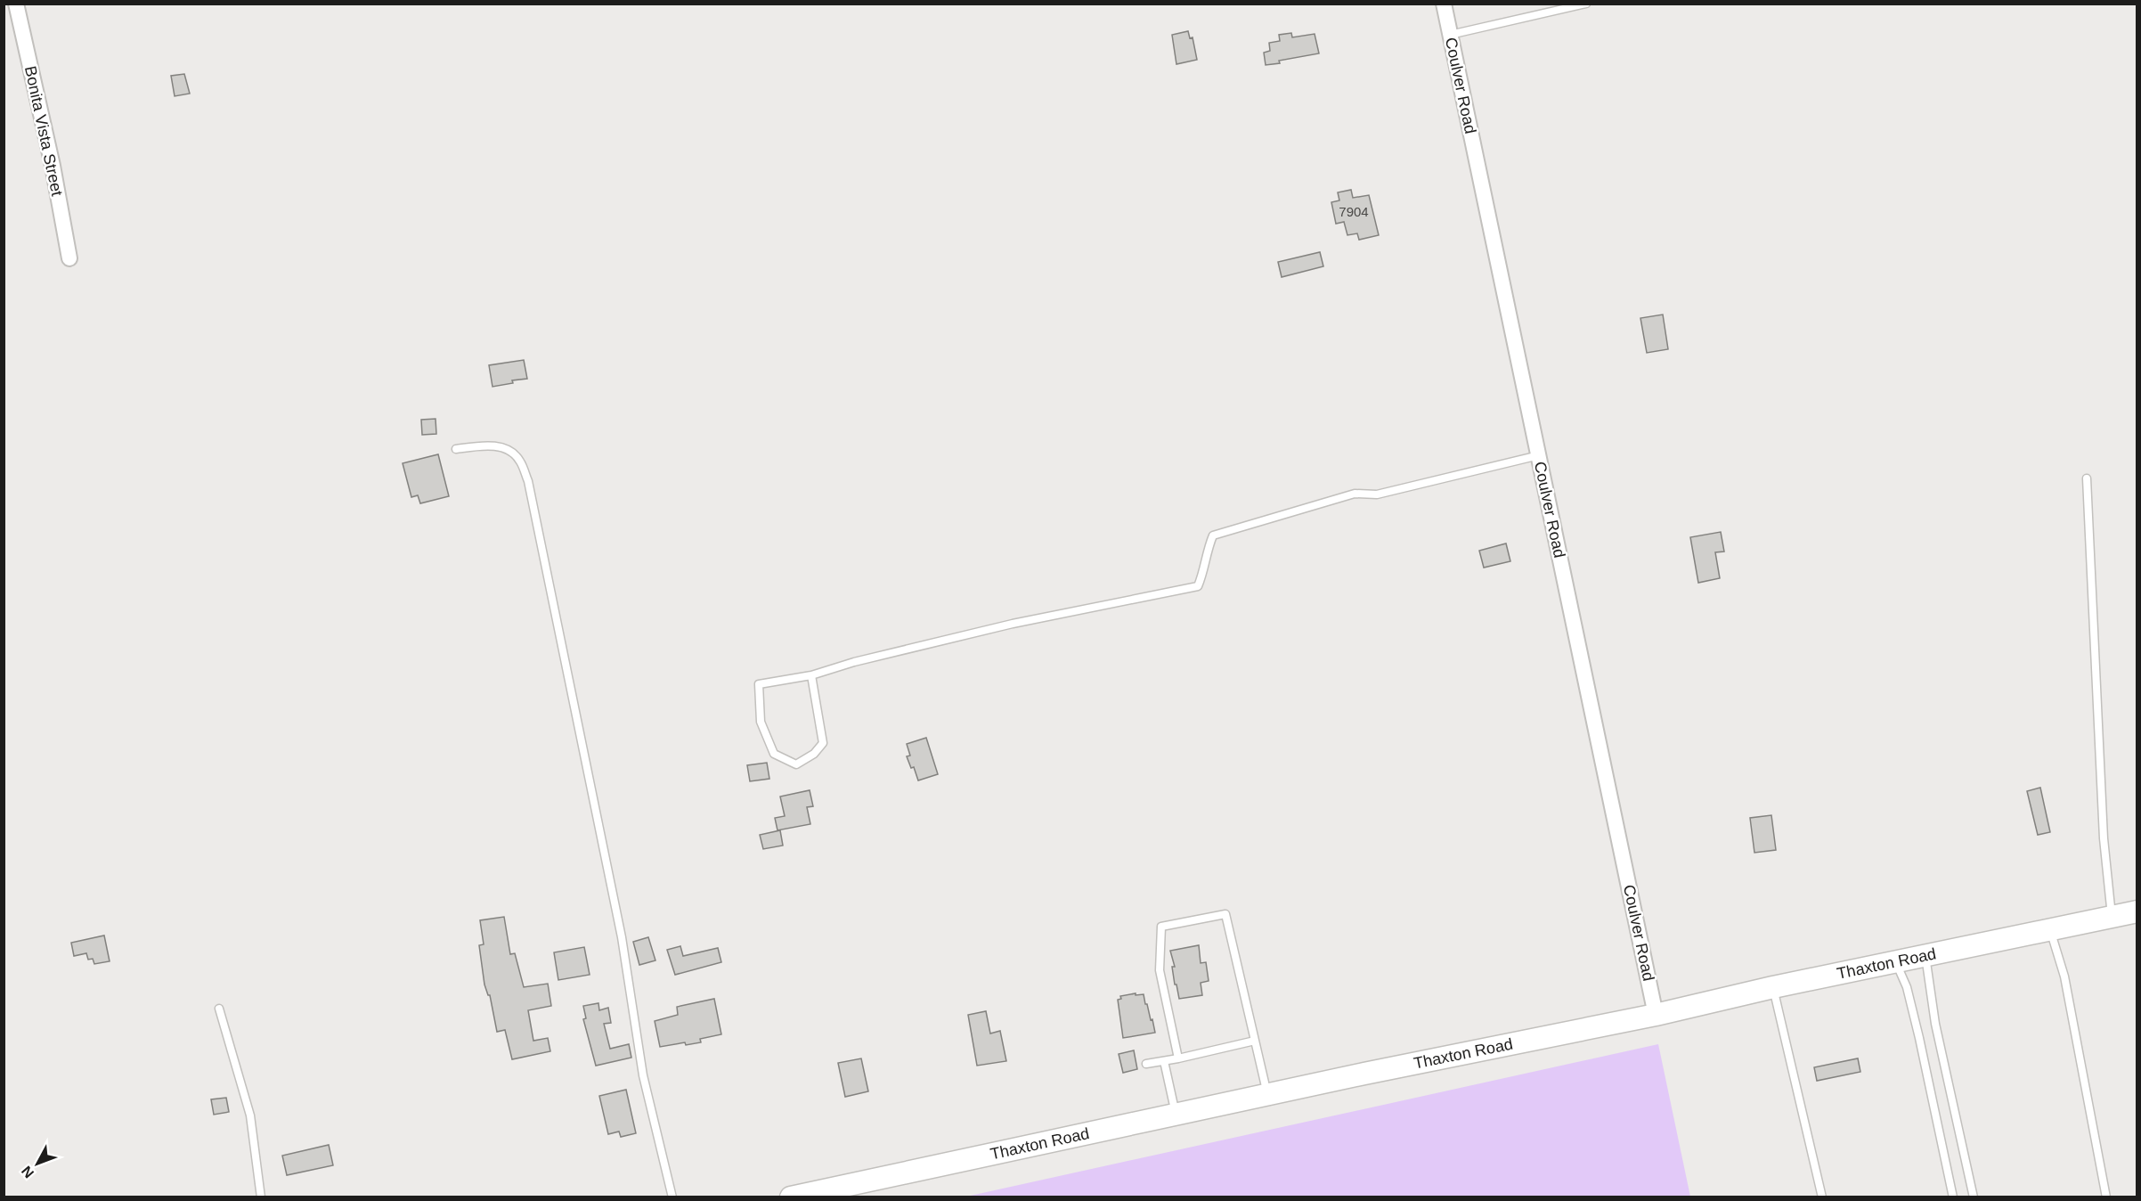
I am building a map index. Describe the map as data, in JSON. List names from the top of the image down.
{
  "streets": {
    "street": ["Coulver Road", "Bonita Vista Street", "Thaxton Road"]
  },
  "crossings": [
    ["Coulver Road", "Thaxton Road"]
  ],
  "house_numbers": ["7904"],
  "north": "bottom left"
}
